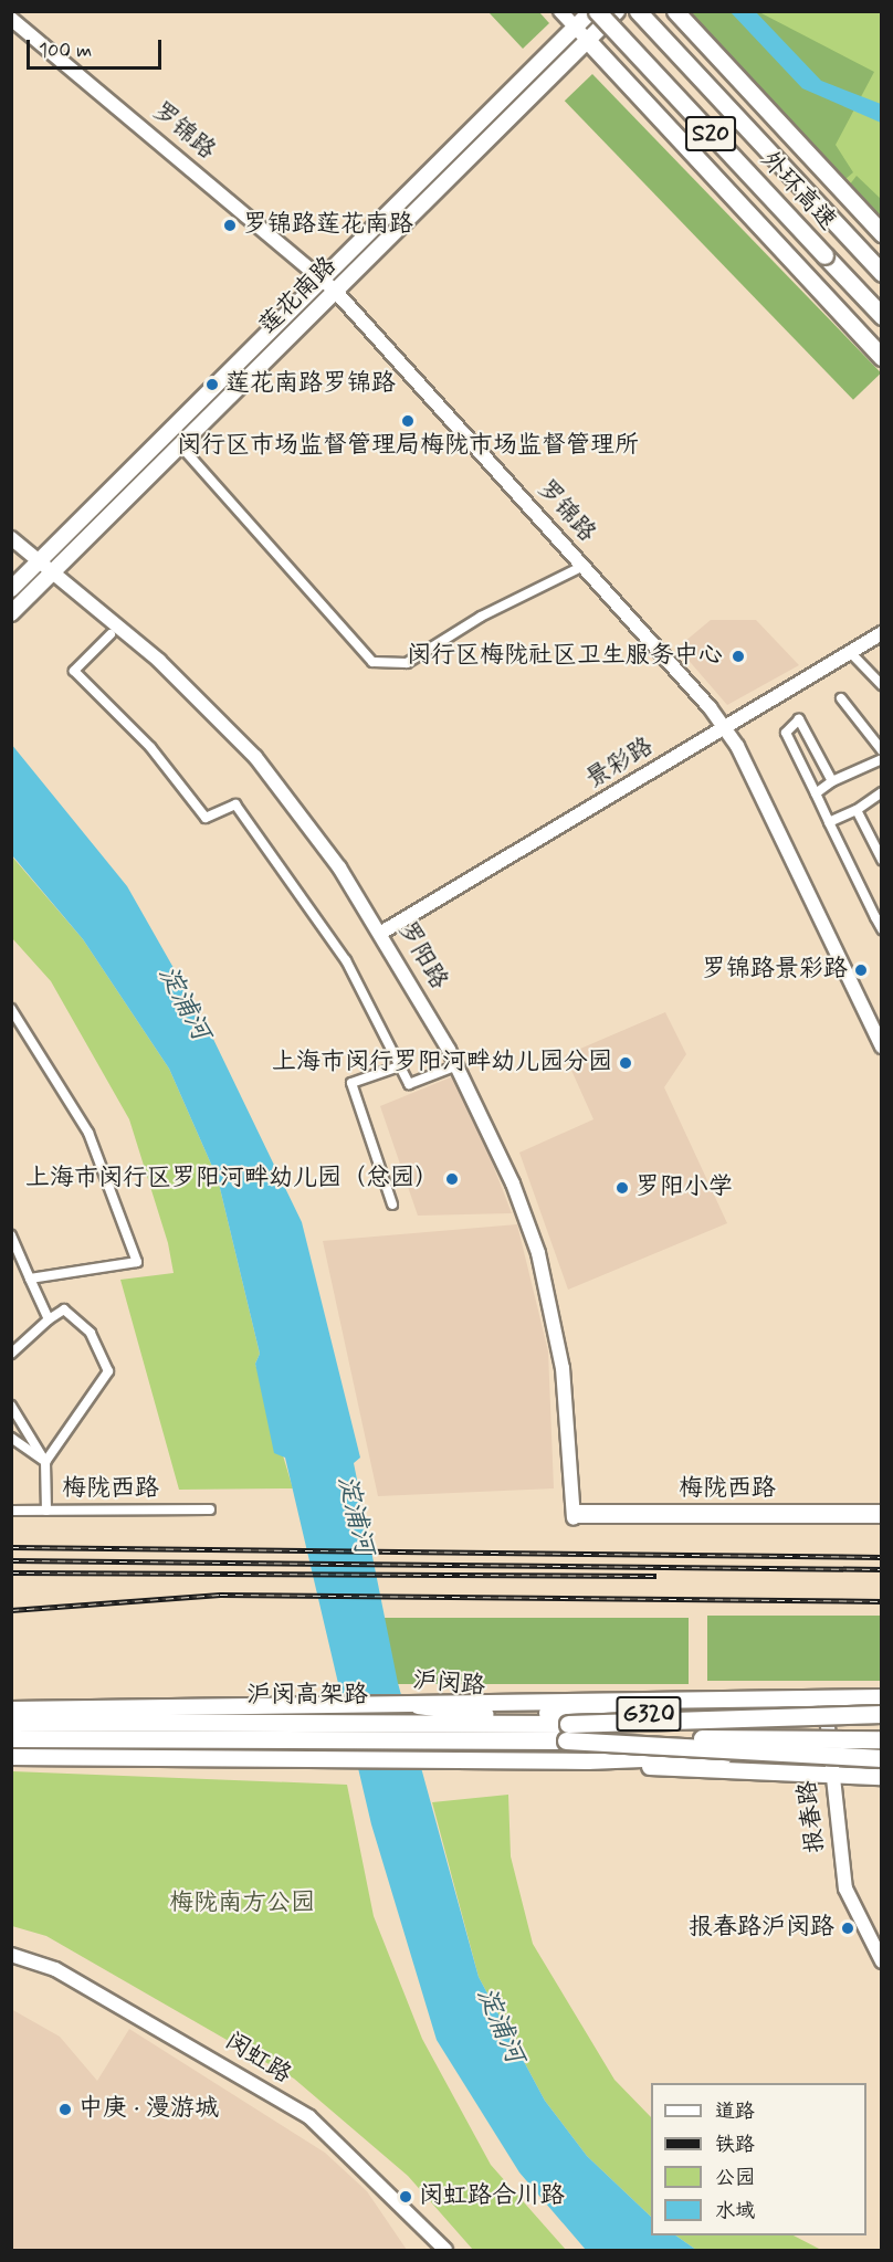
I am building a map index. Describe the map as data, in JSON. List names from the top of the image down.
{
  "streets": {
    "highway": [
      "S20",
      "外环高速",
      "沪闵路",
      "沪闵高架路",
      "G320"
    ],
    "main road": ["莲花南路"],
    "street": [
      "罗锦路",
      "景彩路",
      "罗阳路",
      "梅陇西路",
      "报春路",
      "闵虹路"
    ]
  },
  "crossings": [
    ["罗锦路", "莲花南路"],
    ["罗锦路", "景彩路"],
    ["莲花南路", "罗阳路"],
    ["景彩路", "罗阳路"],
    ["罗阳路", "梅陇西路"],
    ["沪闵路", "报春路"],
    ["G320", "报春路"]
  ],
  "water": ["淀浦河"],
  "parks": ["梅陇南方公园"],
  "places": [
    "罗锦路莲花南路",
    "莲花南路罗锦路",
    "闵行区市场监督管理局梅陇市场监督管理所",
    "闵行区梅陇社区卫生服务中心",
    "罗锦路景彩路",
    "上海市闵行罗阳河畔幼儿园分园",
    "上海市闵行区罗阳河畔幼儿园（总园）",
    "罗阳小学",
    "报春路沪闵路",
    "中庚 · 漫游城",
    "闵虹路合川路"
  ],
  "legend": [
    "道路",
    "铁路",
    "公园",
    "水域"
  ],
  "scale_bar": "100 m"
}
